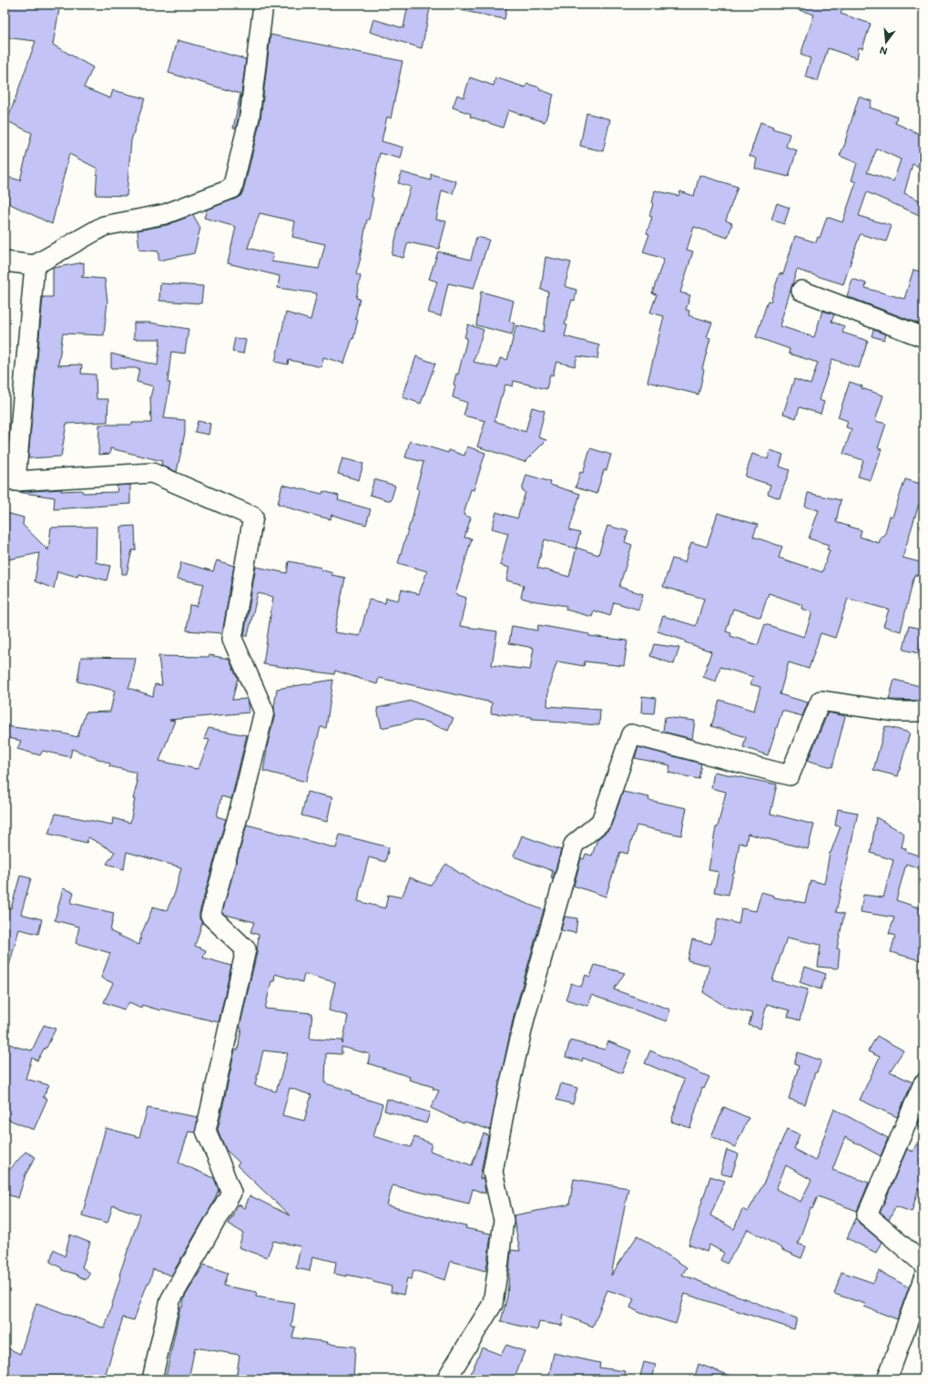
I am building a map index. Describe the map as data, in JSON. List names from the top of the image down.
{
  "north": "bottom"
}
